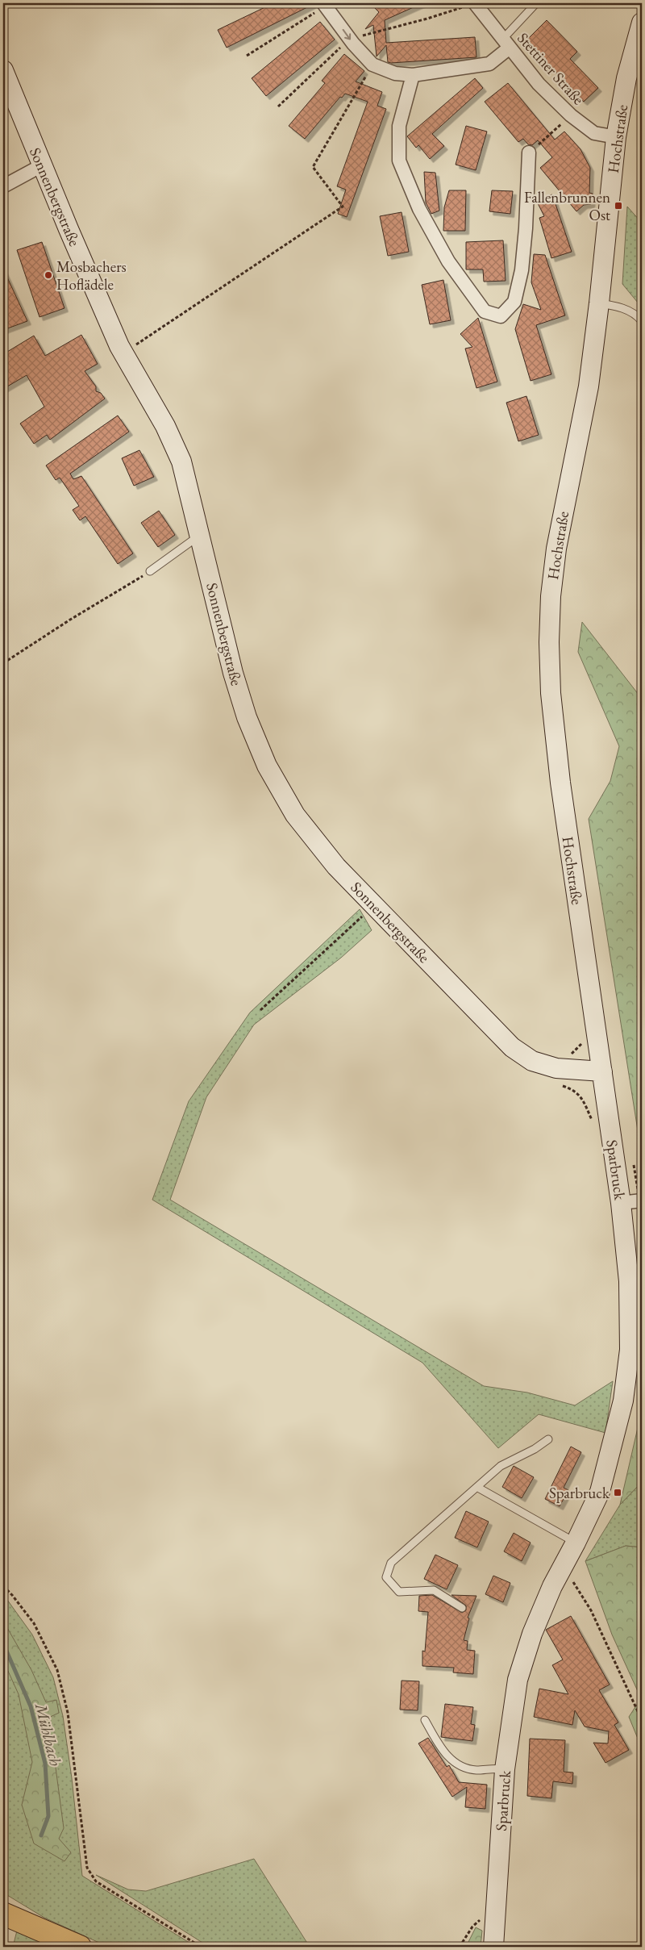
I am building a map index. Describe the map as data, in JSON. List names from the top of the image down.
{
  "streets": {
    "main road": ["Hochstraße", "Sonnenbergstraße", "Sparbruck"],
    "street": ["Stettiner Straße"]
  },
  "crossings": [
    ["Stettiner Straße", "Hochstraße"],
    ["Hochstraße", "Sonnenbergstraße"],
    ["Hochstraße", "Sparbruck"],
    ["Sonnenbergstraße", "Sparbruck"]
  ],
  "water": ["Mühlbach"],
  "places": {
    "transit": ["Fallenbrunnen Ost", "Sparbruck"],
    "other": ["Mosbachers Hoflädele"]
  }
}
